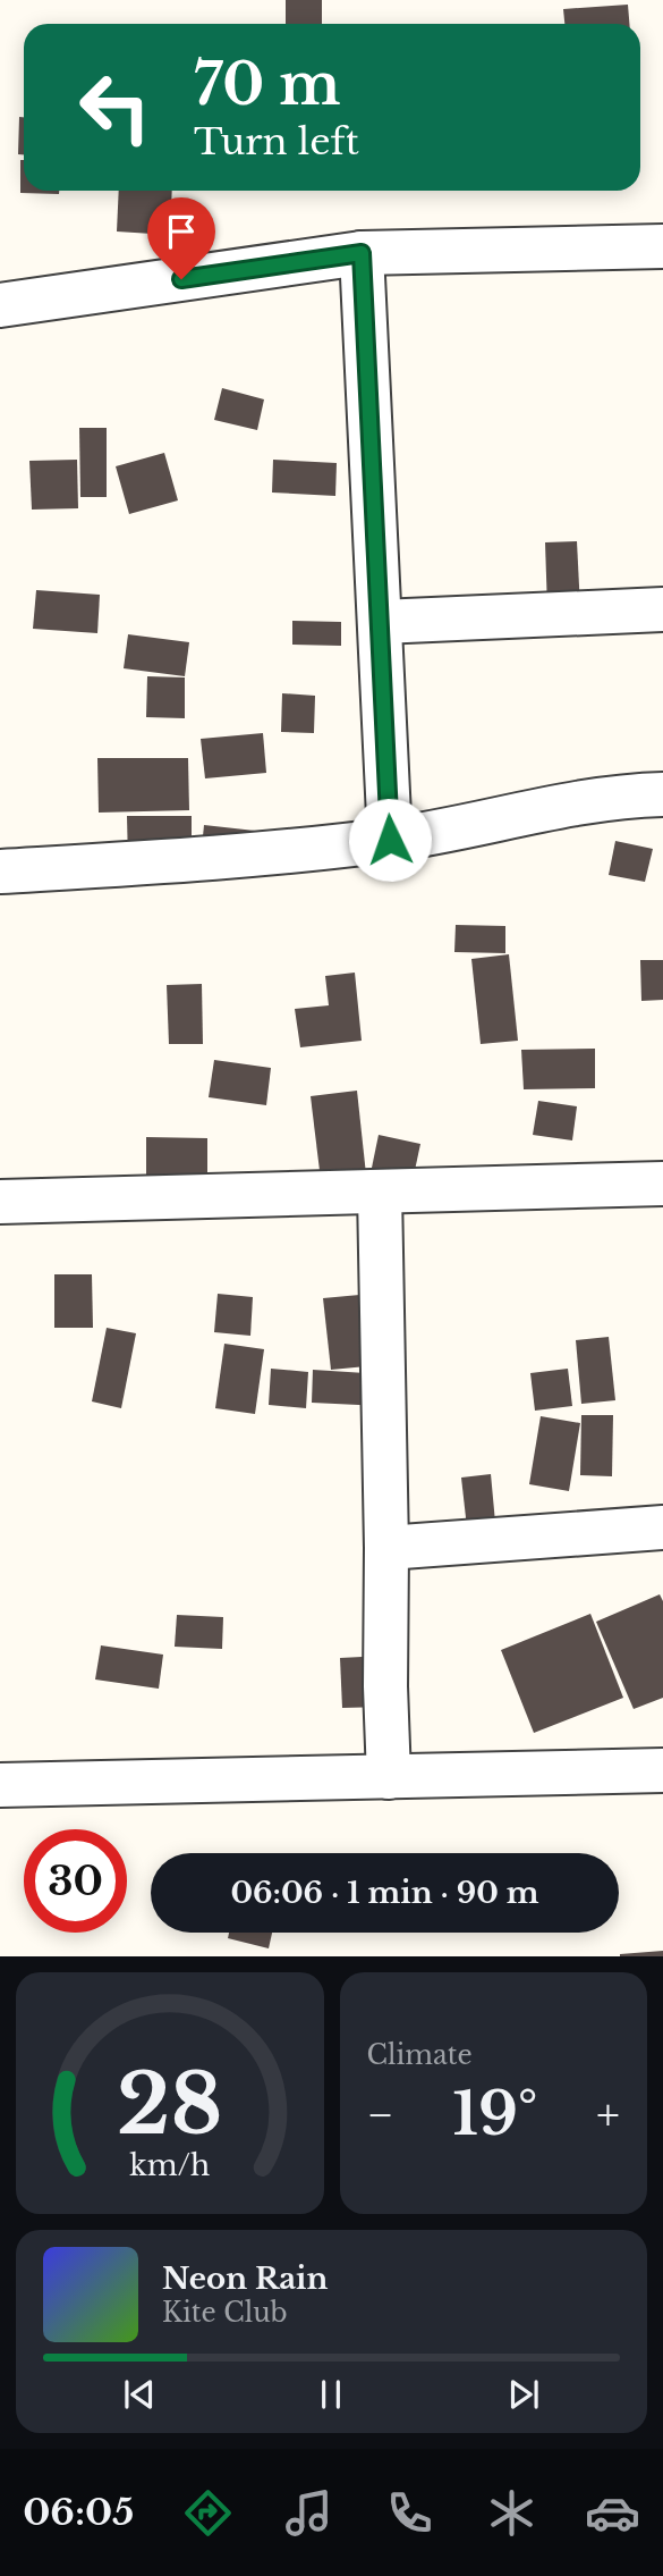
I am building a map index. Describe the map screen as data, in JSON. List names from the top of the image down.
{
  "page": {
    "turn": ["70 m", "Turn left"],
    "limit": "30",
    "trip": "06:06 · 1 min · 90 m",
    "tile": "Climate",
    "heat": ["−", "19°", "+"],
    "song": ["Neon Rain", "Kite Club"],
    "tabs": "06:05",
    "gauge": ["28", "km/h"]
  }
}
